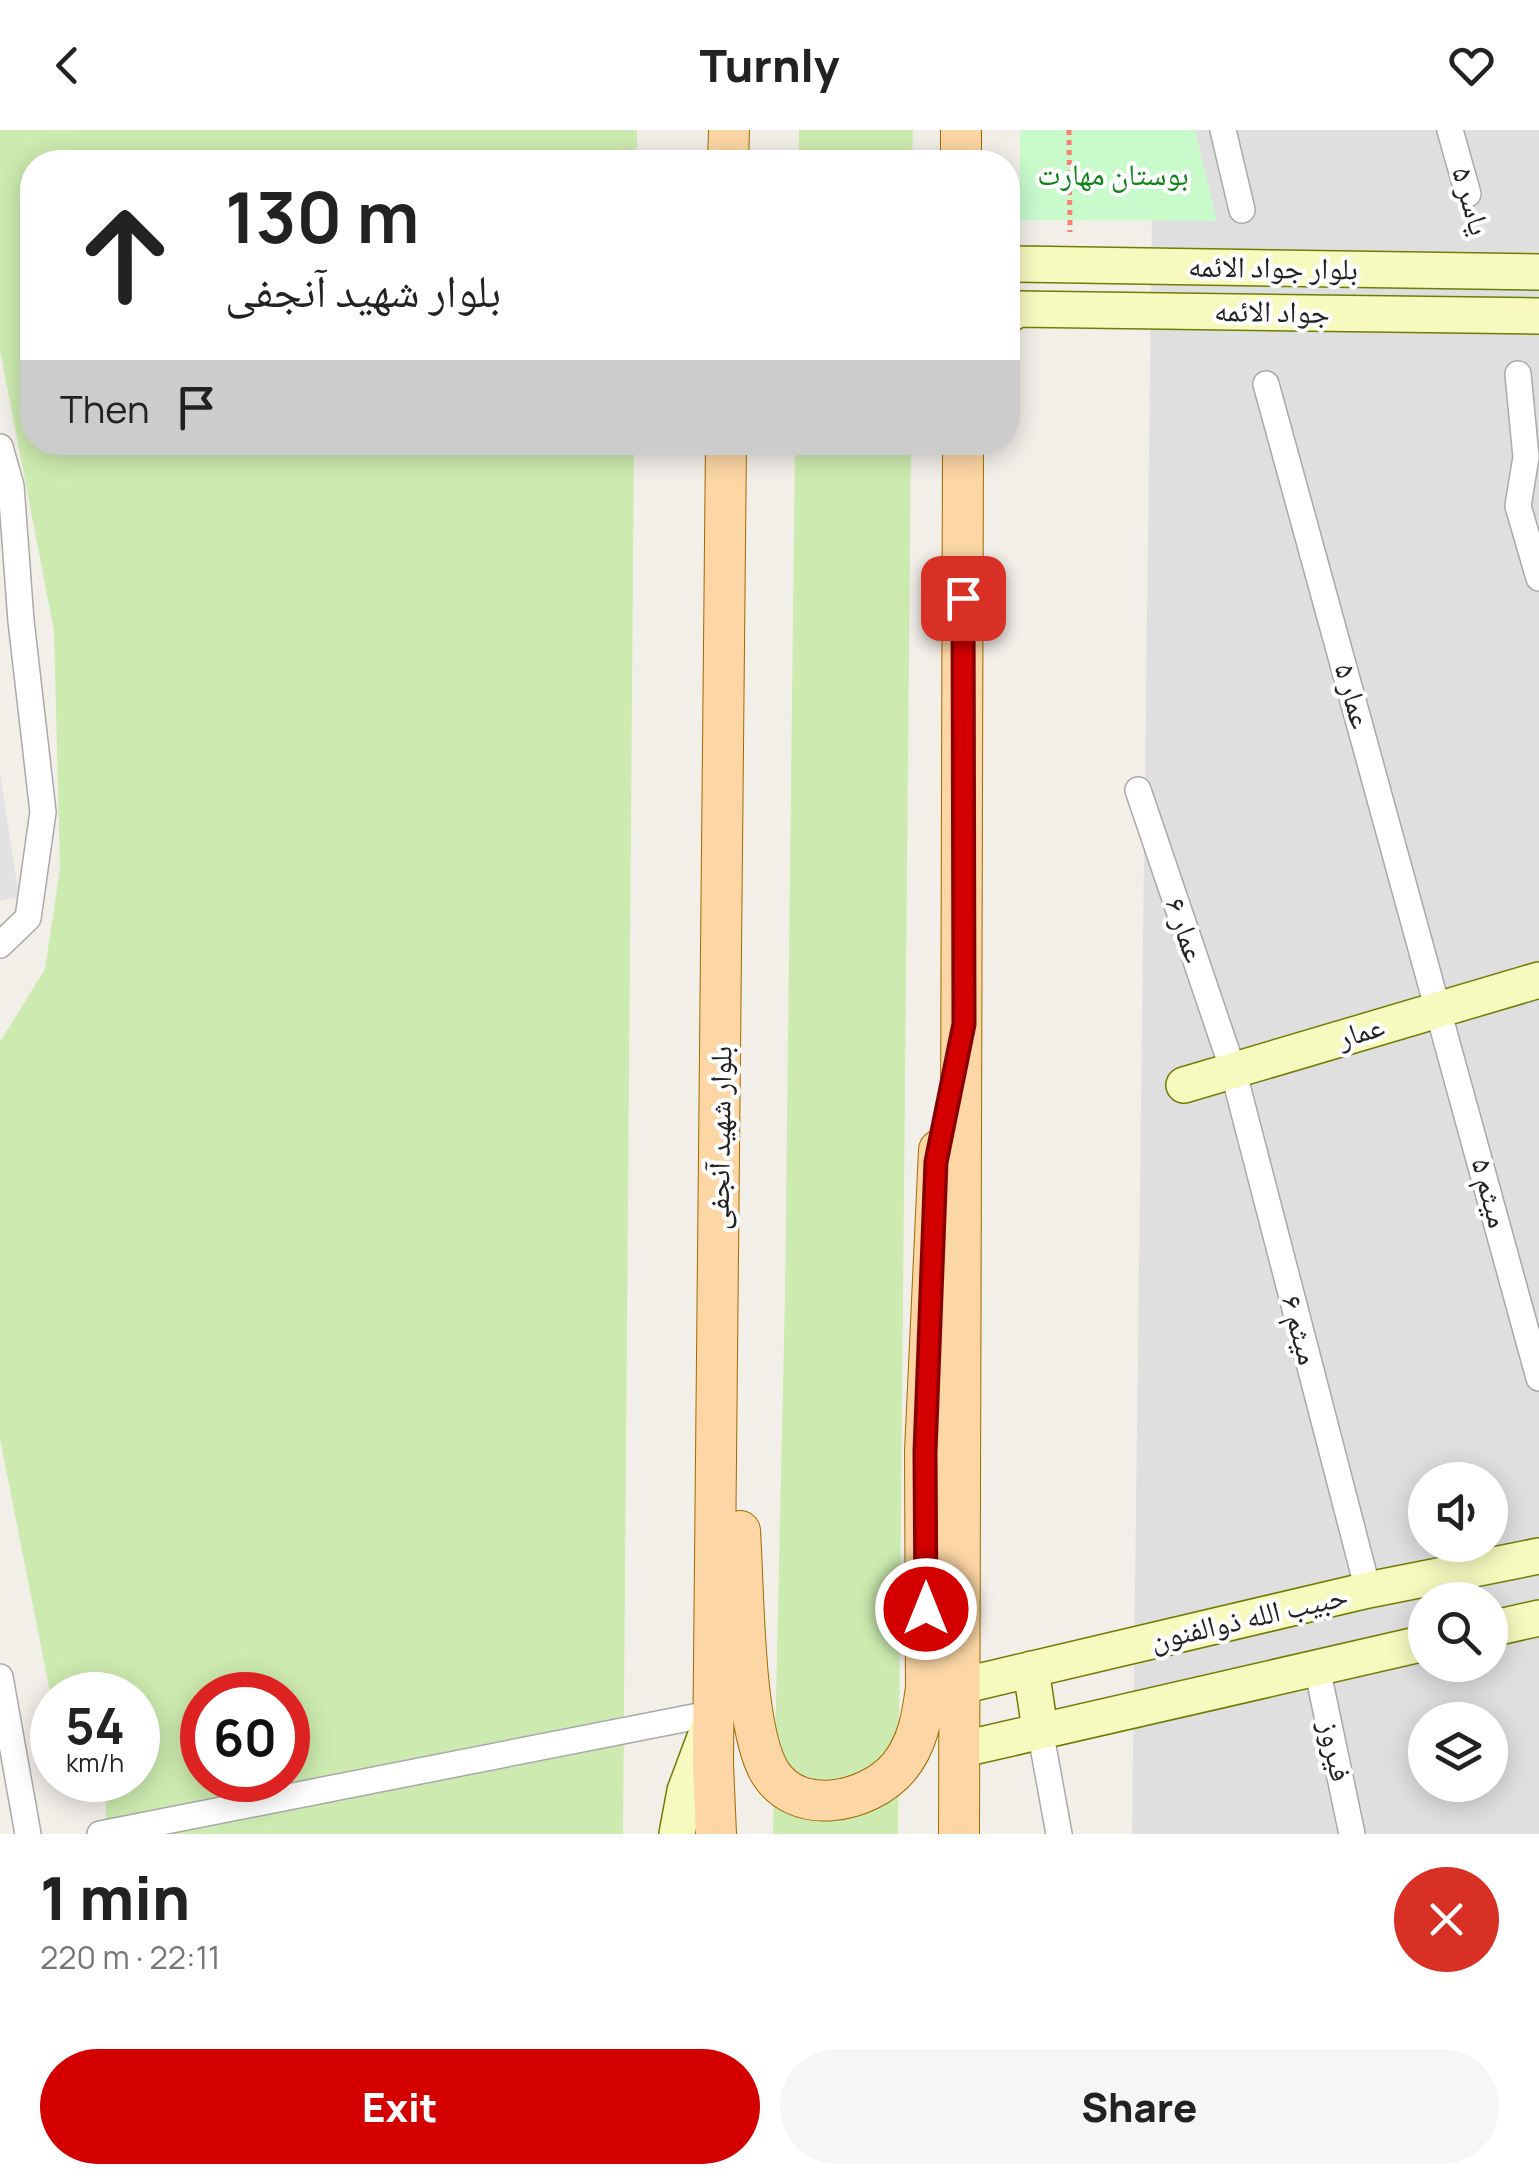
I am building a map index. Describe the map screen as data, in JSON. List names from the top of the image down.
{
  "streets": {
    "main road": ["بلوار شهید آنجفی"],
    "street": [
      "یاسر ۵",
      "بلوار جواد الائمه",
      "جواد الائمه",
      "عمار ۵",
      "عمار ۶",
      "عمار",
      "میثم ۵",
      "میثم ۶",
      "حبیب الله ذوالفنون",
      "فیروز"
    ]
  },
  "crossings": [
    ["عمار ۵", "عمار"],
    ["عمار ۵", "میثم ۵"],
    ["عمار ۶", "عمار"],
    ["عمار ۶", "میثم ۶"],
    ["عمار", "میثم ۵"],
    ["عمار", "میثم ۶"],
    ["میثم ۶", "حبیب الله ذوالفنون"],
    ["حبیب الله ذوالفنون", "فیروز"]
  ],
  "parks": ["بوستان مهارت"],
  "page": {
    "header": "Turnly",
    "turn": ["130 m", "بلوار شهید آنجفی"],
    "then": "Then",
    "speed": "54 km/h",
    "limit": "60",
    "heading": ["1 min", "220 m · 22:11"],
    "buttons": ["Exit", "Share"]
  }
}
